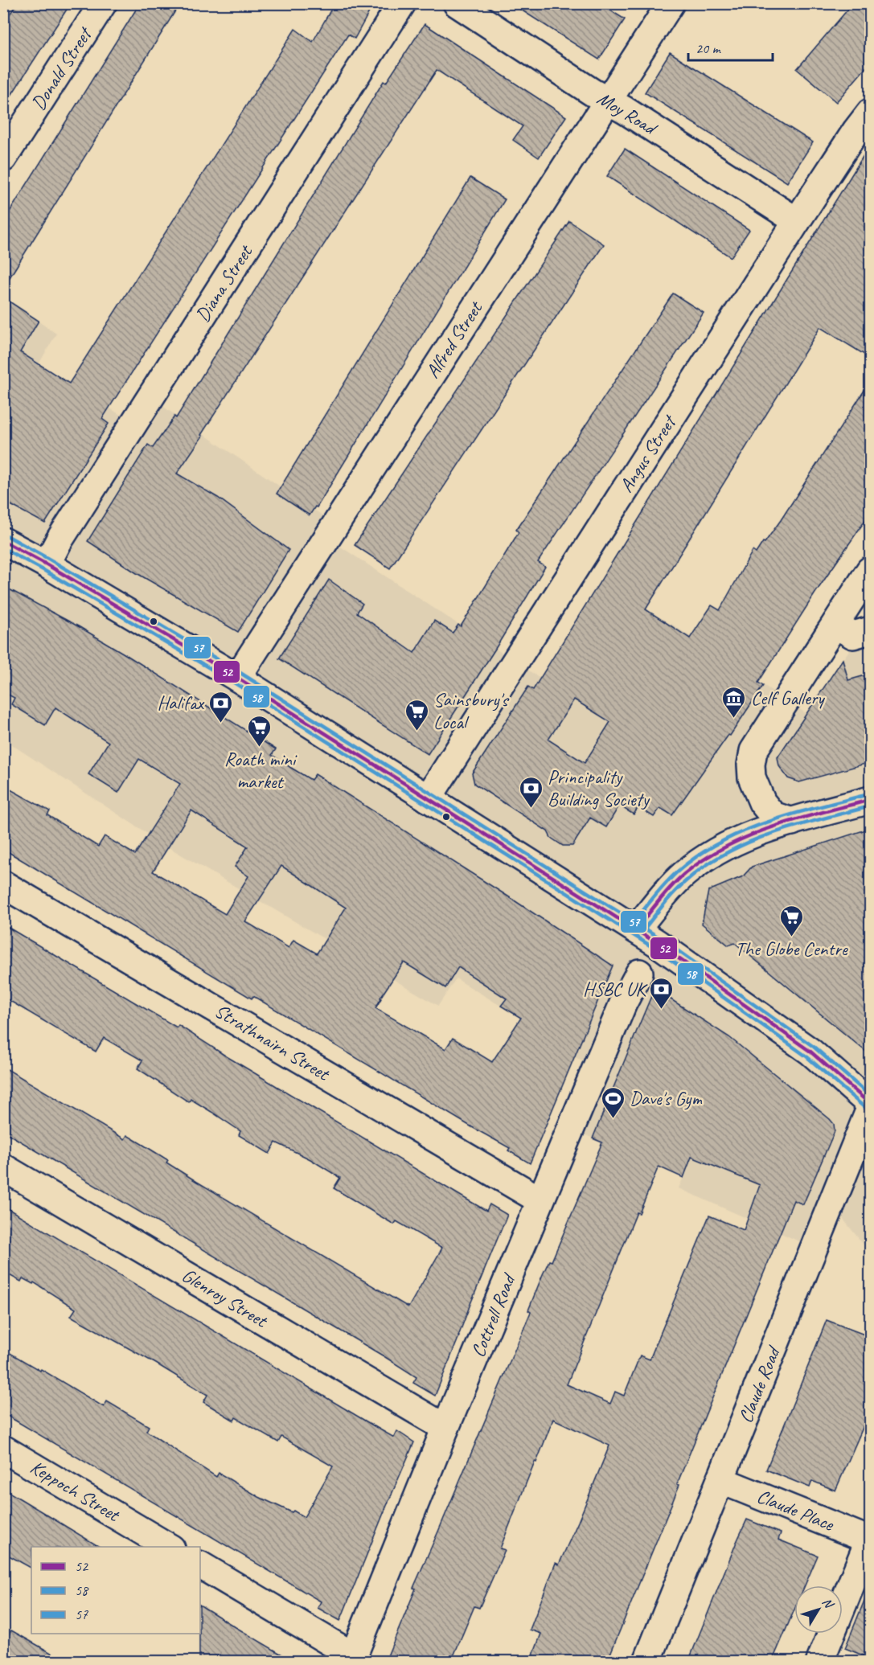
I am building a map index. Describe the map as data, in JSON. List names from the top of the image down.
{
  "streets": {
    "street": [
      "Donald Street",
      "Moy Road",
      "Diana Street",
      "Alfred Street",
      "Angus Street",
      "Strathnairn Street",
      "Glenroy Street",
      "Cottrell Road",
      "Claude Road",
      "Keppoch Street",
      "Claude Place"
    ]
  },
  "crossings": [
    ["Moy Road", "Alfred Street"],
    ["Moy Road", "Angus Street"],
    ["Strathnairn Street", "Cottrell Road"],
    ["Glenroy Street", "Cottrell Road"],
    ["Claude Road", "Claude Place"]
  ],
  "places": {
    "museum": ["Celf Gallery"],
    "bank": ["Halifax", "Principality Building Society", "HSBC UK"],
    "supermarket": ["Sainsbury's Local", "Roath mini market", "The Globe Centre"],
    "sports": ["Dave's Gym"]
  },
  "lines": ["transit line 57", "transit line 52", "transit line 58"],
  "legend": ["52", "58", "57"],
  "scale_bar": "20 m",
  "north": "top right"
}
